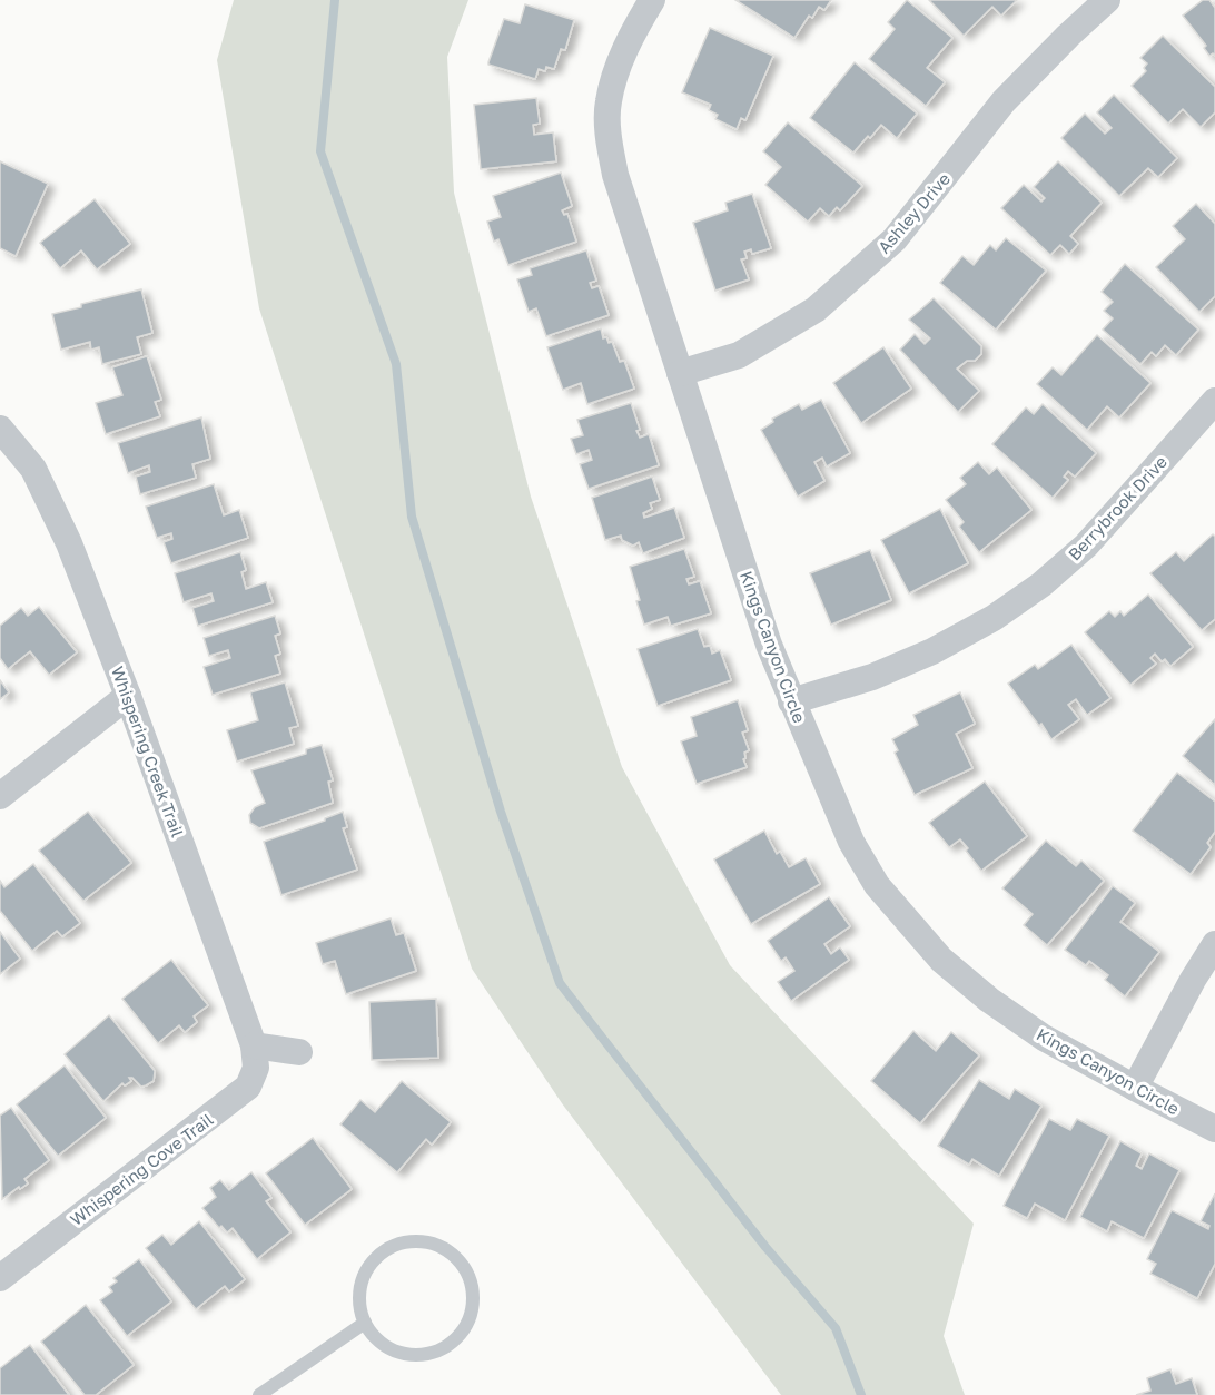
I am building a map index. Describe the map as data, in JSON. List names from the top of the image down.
{
  "streets": {
    "street": [
      "Ashley Drive",
      "Berrybrook Drive",
      "Kings Canyon Circle",
      "Whispering Creek Trail",
      "Whispering Cove Trail"
    ]
  },
  "crossings": [
    ["Ashley Drive", "Kings Canyon Circle"],
    ["Berrybrook Drive", "Kings Canyon Circle"],
    ["Whispering Creek Trail", "Whispering Cove Trail"]
  ]
}
